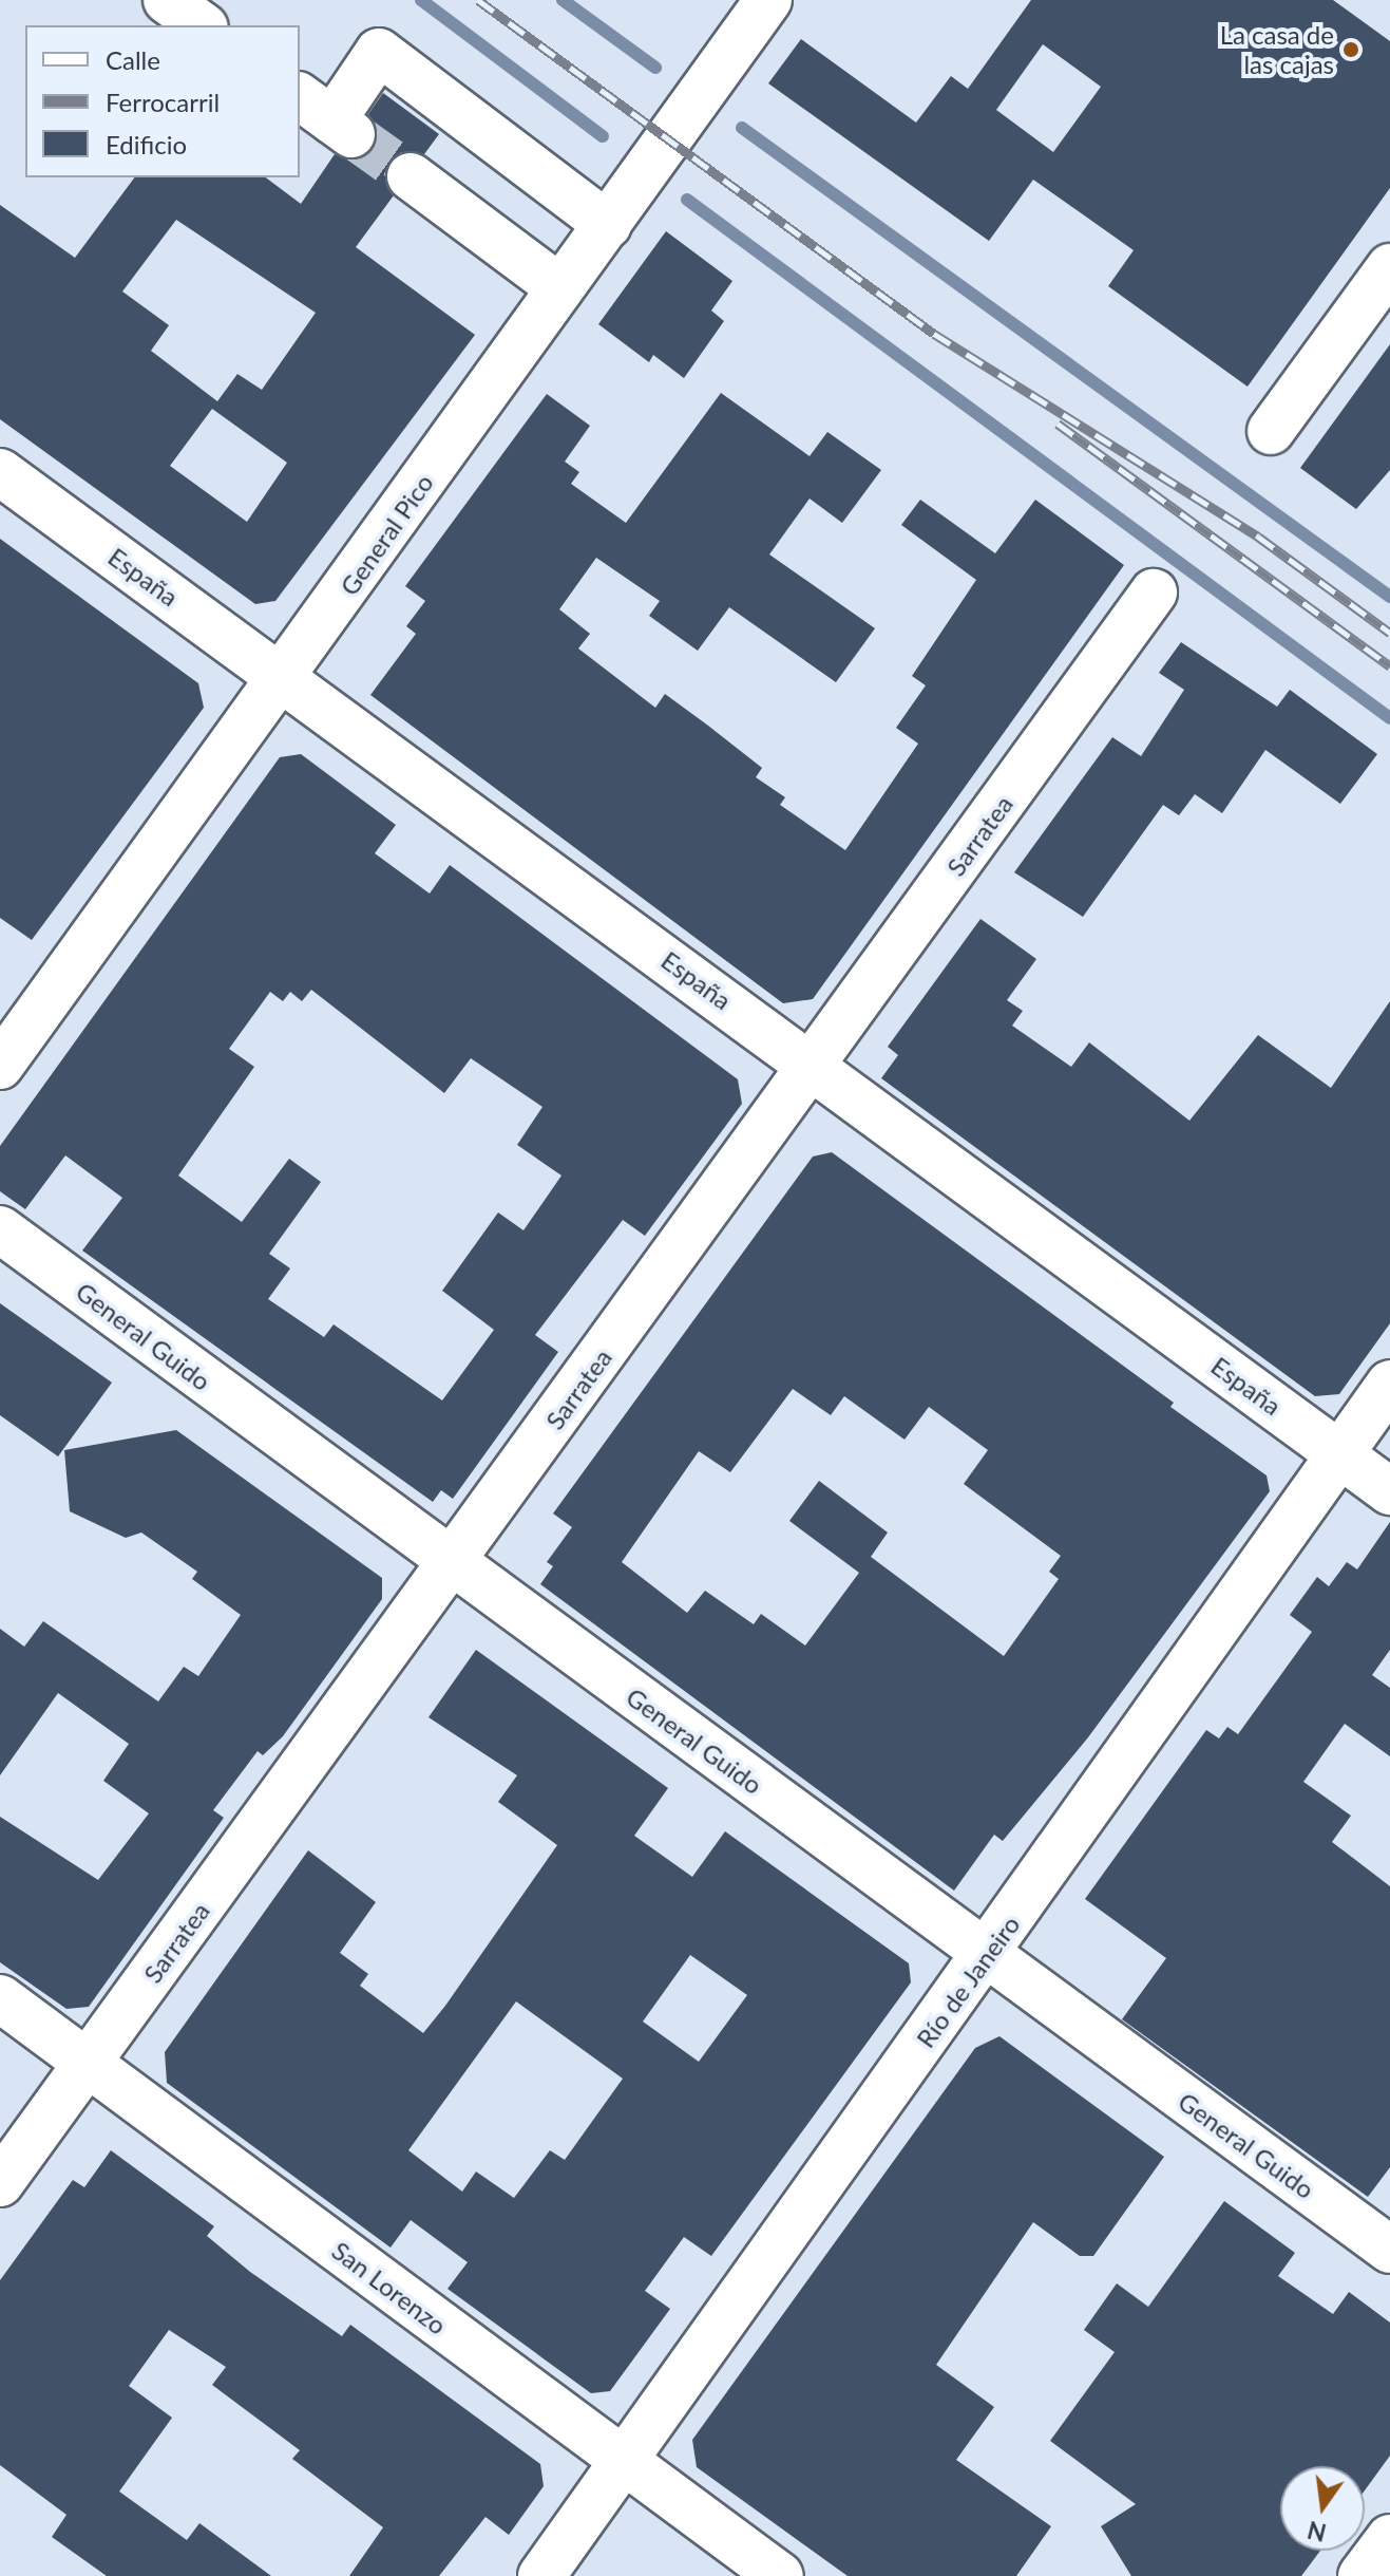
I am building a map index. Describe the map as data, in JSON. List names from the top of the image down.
{
  "streets": {
    "street": [
      "General Pico",
      "España",
      "Sarratea",
      "General Guido",
      "Río de Janeiro",
      "San Lorenzo"
    ]
  },
  "crossings": [
    ["General Pico", "España"],
    ["España", "Sarratea"],
    ["España", "Río de Janeiro"],
    ["Sarratea", "General Guido"],
    ["Sarratea", "San Lorenzo"],
    ["General Guido", "Río de Janeiro"],
    ["Río de Janeiro", "San Lorenzo"]
  ],
  "places": ["La casa de las cajas"],
  "legend": ["Calle", "Ferrocarril", "Edificio"],
  "north": "bottom"
}
